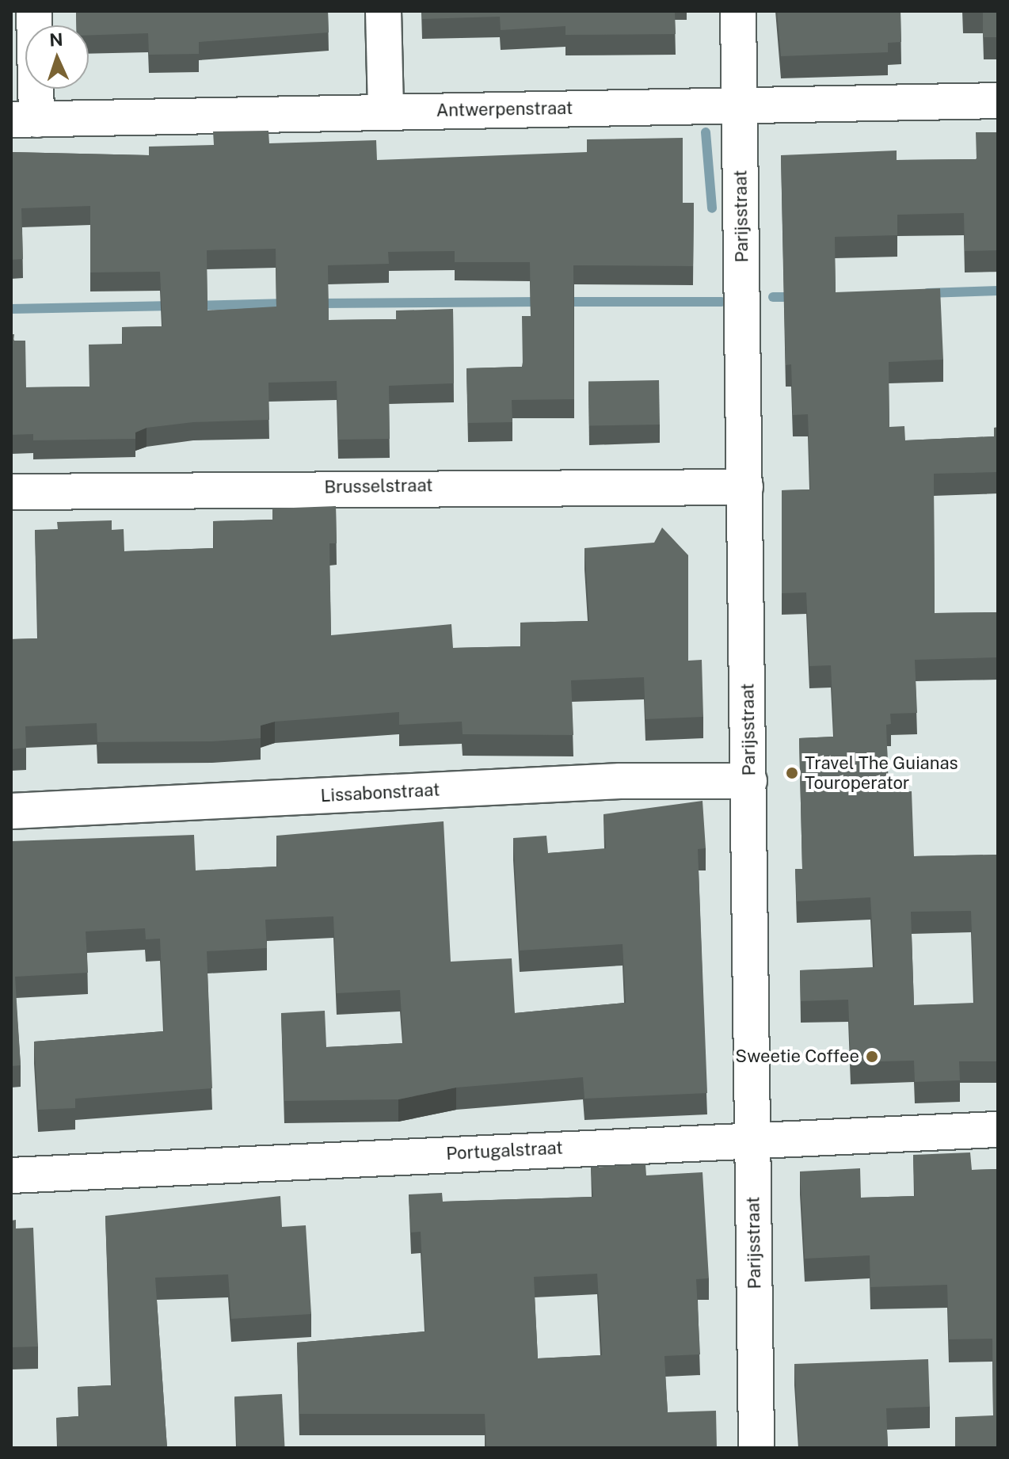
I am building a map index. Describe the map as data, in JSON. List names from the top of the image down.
{
  "streets": {
    "street": [
      "Antwerpenstraat",
      "Parijsstraat",
      "Brusselstraat",
      "Lissabonstraat",
      "Portugalstraat"
    ]
  },
  "crossings": [
    ["Antwerpenstraat", "Parijsstraat"],
    ["Parijsstraat", "Brusselstraat"],
    ["Parijsstraat", "Lissabonstraat"],
    ["Parijsstraat", "Portugalstraat"]
  ],
  "places": ["Travel The Guianas Touroperator", "Sweetie Coffee"],
  "north": "top"
}
